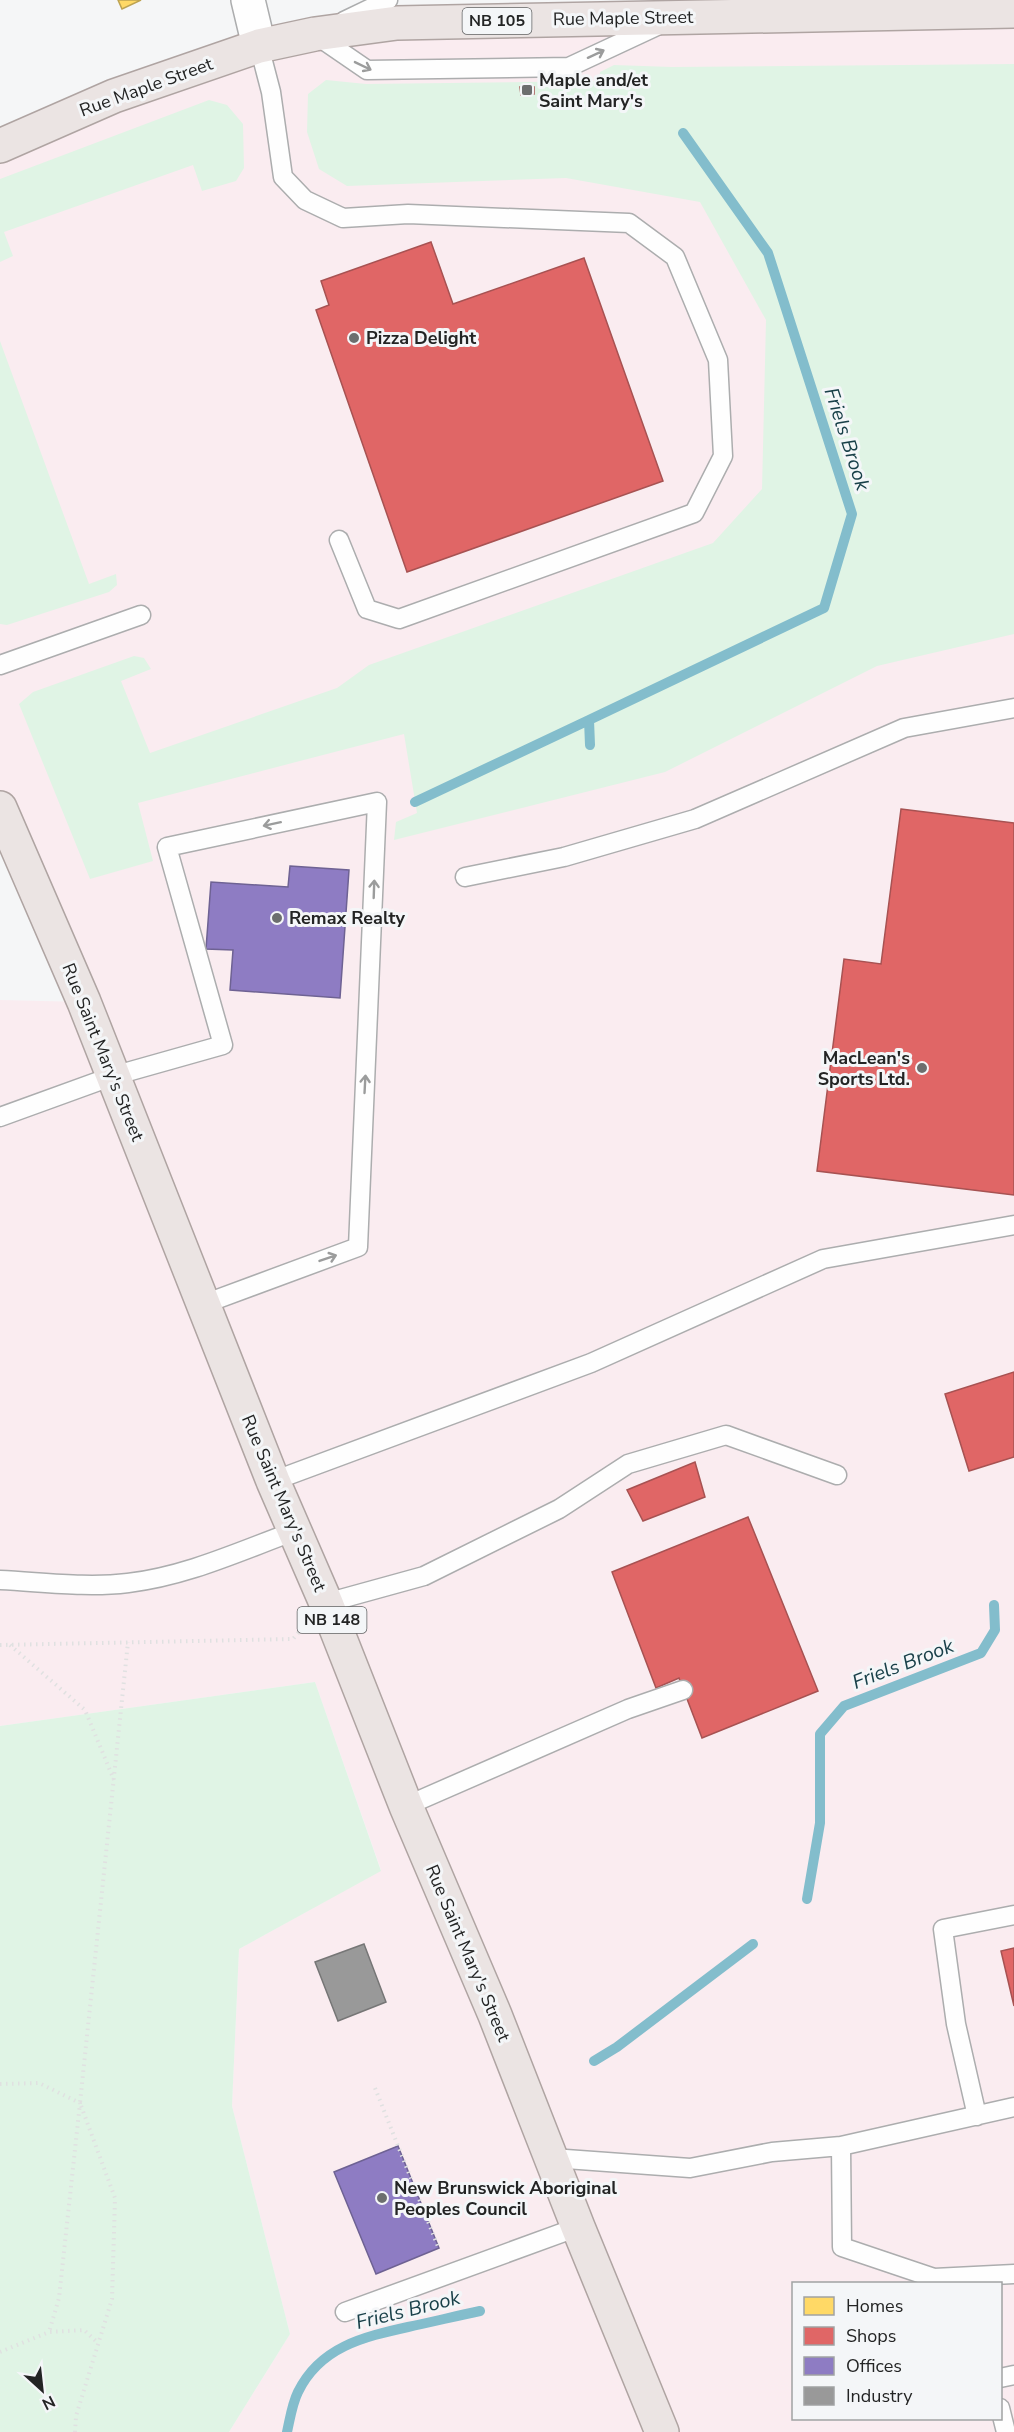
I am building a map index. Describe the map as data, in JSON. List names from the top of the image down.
{
  "streets": {
    "main road": [
      "Rue Maple Street",
      "NB 105",
      "Rue Saint Mary's Street",
      "NB 148"
    ]
  },
  "water": ["Friels Brook"],
  "places": {
    "transit": ["Maple and/et Saint Mary's"],
    "other": [
      "Pizza Delight",
      "Remax Realty",
      "MacLean's Sports Ltd.",
      "New Brunswick Aboriginal Peoples Council"
    ]
  },
  "legend": [
    "Homes",
    "Shops",
    "Offices",
    "Industry"
  ],
  "north": "bottom right"
}
